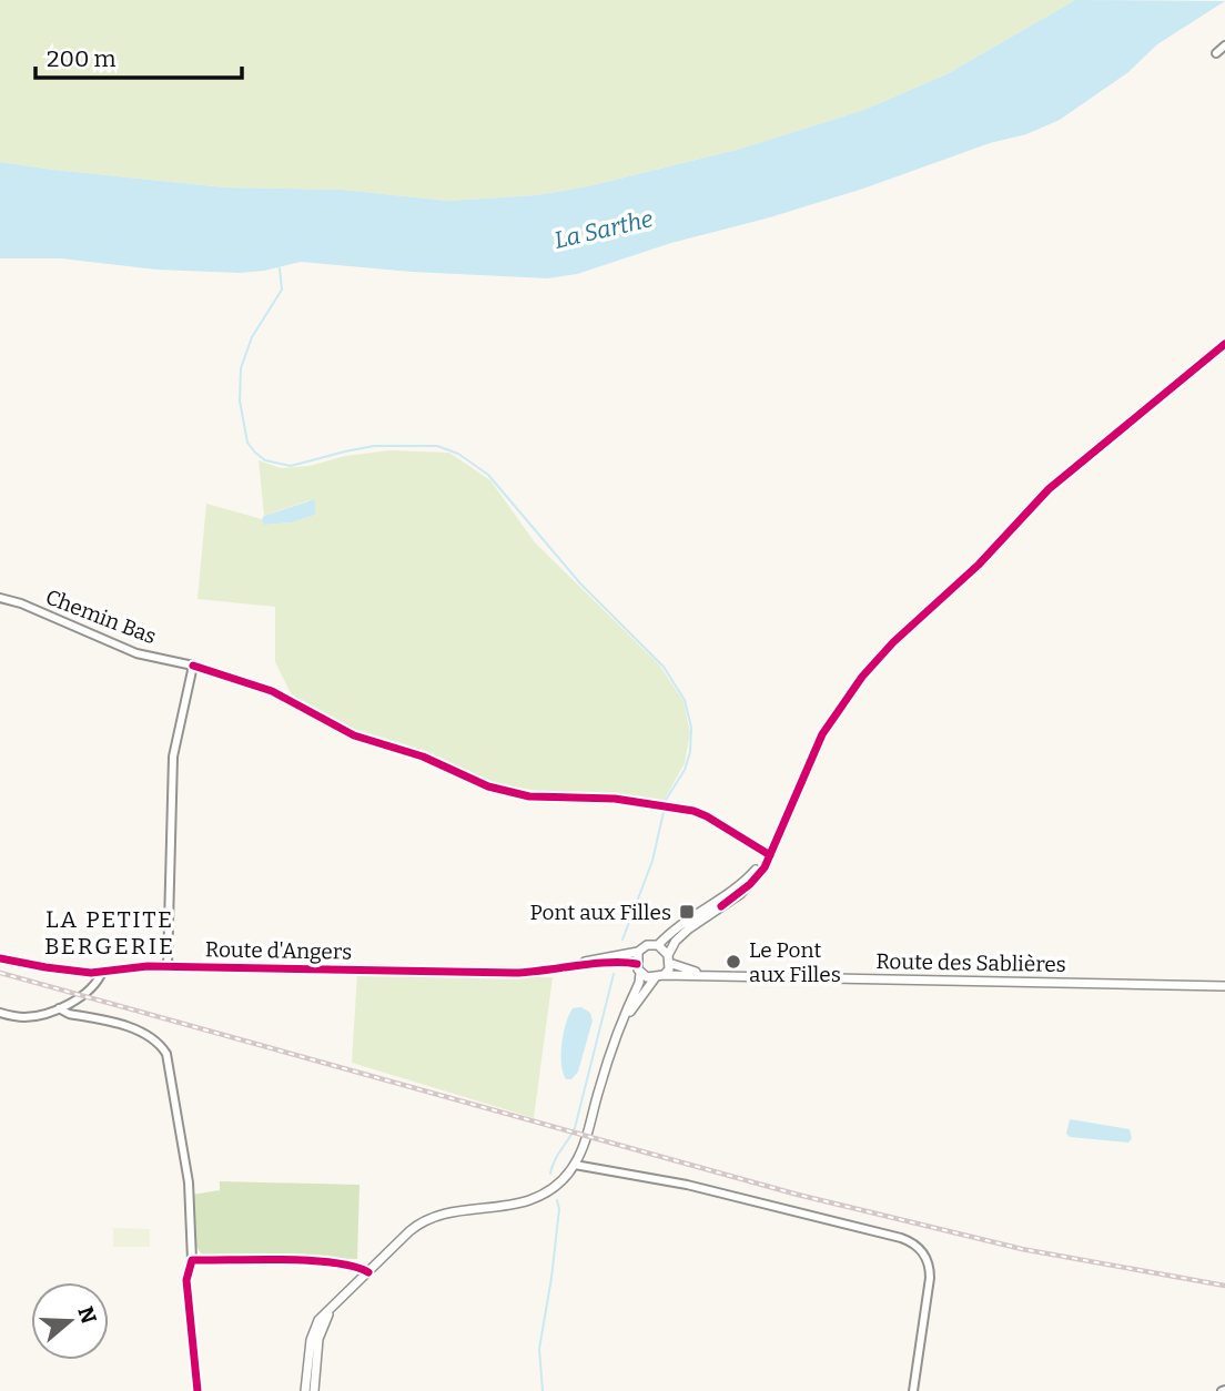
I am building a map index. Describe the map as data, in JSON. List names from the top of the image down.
{
  "streets": {
    "street": ["Chemin Bas", "Route d'Angers", "Route des Sablières"]
  },
  "crossings": [
    ["Route d'Angers", "Route des Sablières"]
  ],
  "districts": ["LA PETITE BERGERIE"],
  "water": ["La Sarthe"],
  "places": {
    "transit": ["Pont aux Filles"],
    "other": ["Le Pont aux Filles"]
  },
  "scale_bar": "200 m",
  "north": "right"
}
